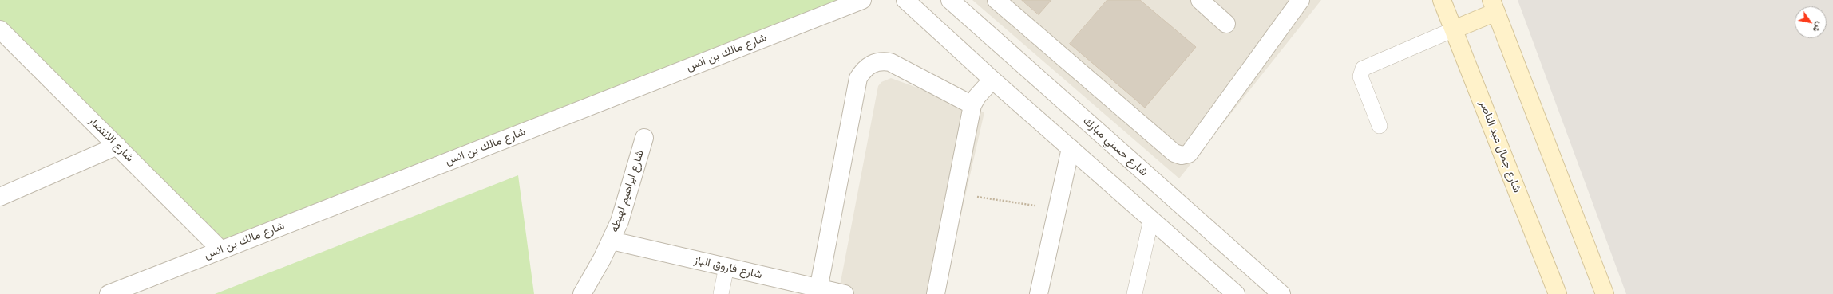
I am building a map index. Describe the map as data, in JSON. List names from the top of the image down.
{
  "streets": {
    "main road": ["شارع جمال عبد الناصر"],
    "street": [
      "شارع مالك بن انس",
      "شارع الانتصار",
      "شارع حسني مبارك",
      "شارع ابراهيم لهيطه",
      "شارع فاروق الباز"
    ]
  },
  "crossings": [
    ["شارع مالك بن انس", "شارع الانتصار"],
    ["شارع ابراهيم لهيطه", "شارع فاروق الباز"]
  ],
  "north": "bottom right"
}
